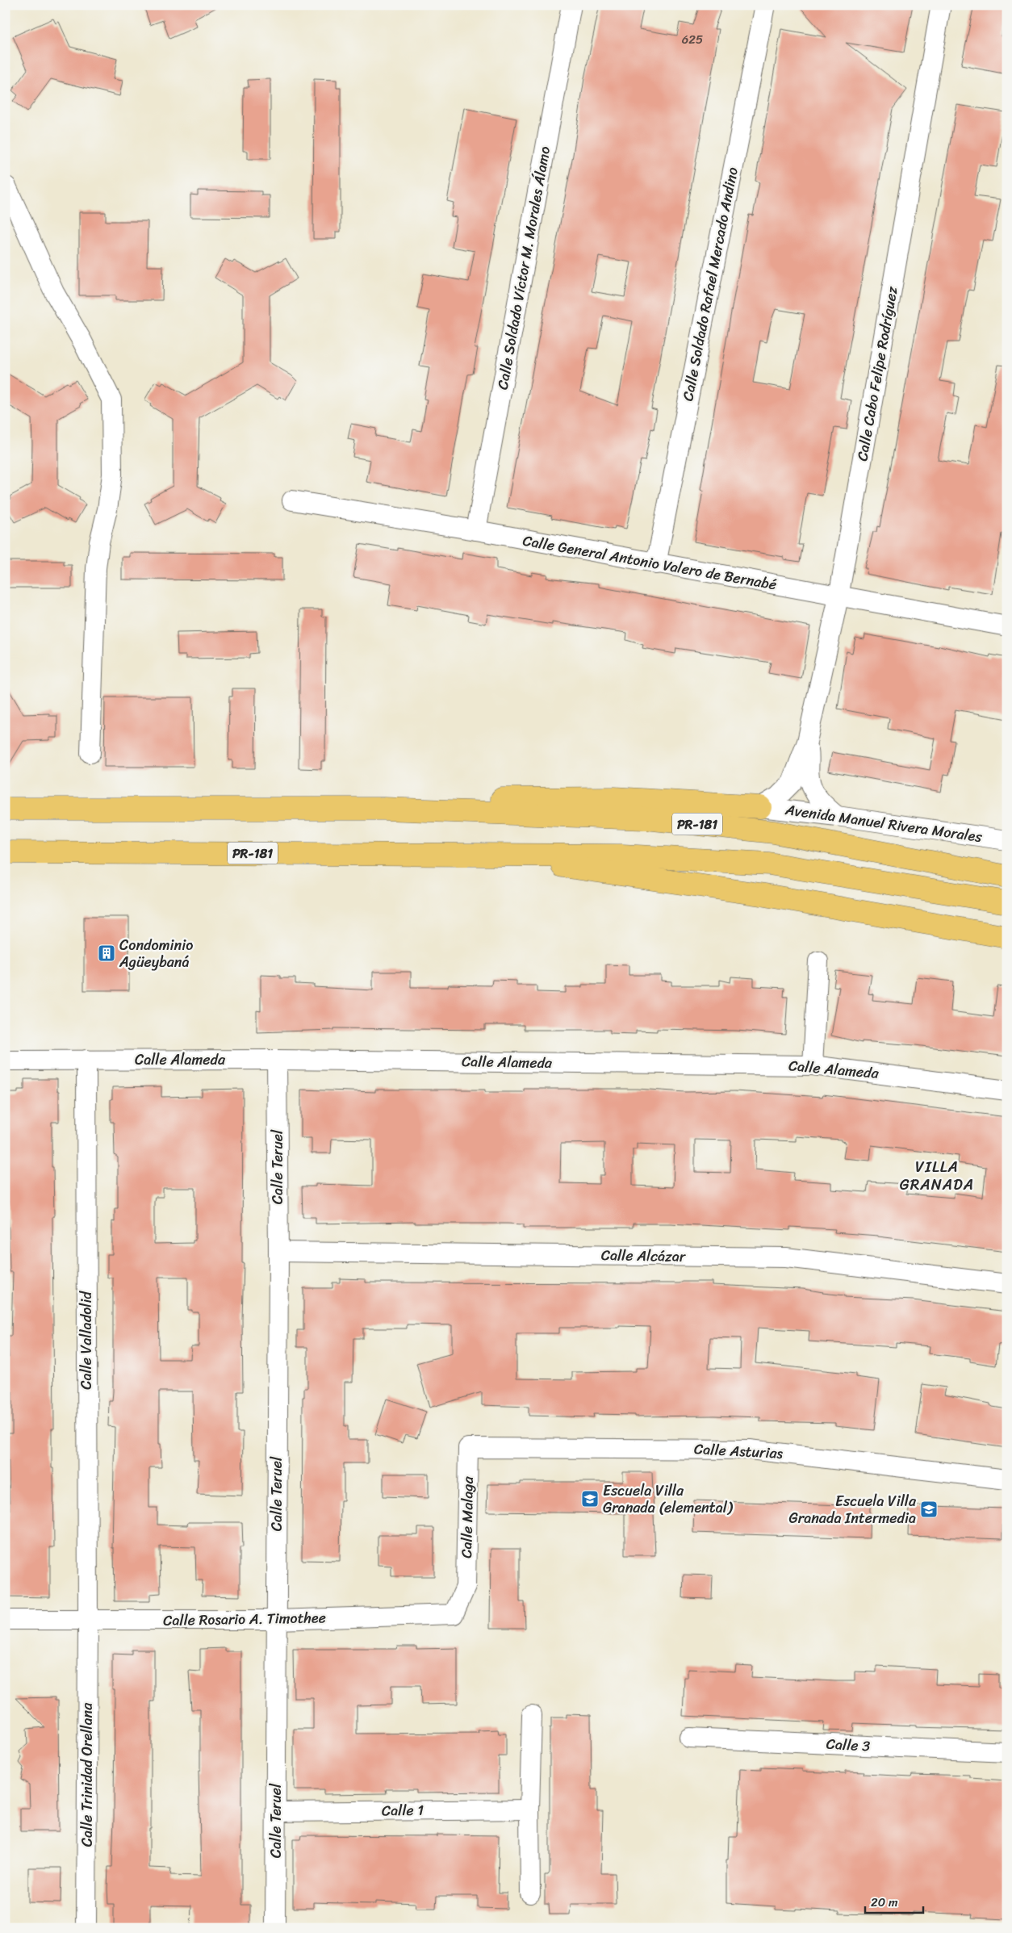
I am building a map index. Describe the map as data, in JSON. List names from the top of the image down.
{
  "streets": {
    "highway": ["PR-181"],
    "street": [
      "Calle Soldado Víctor M. Morales Álamo",
      "Calle Soldado Rafael Mercado Andino",
      "Calle Cabo Felipe Rodríguez",
      "Calle General Antonio Valero de Bernabé",
      "Avenida Manuel Rivera Morales",
      "Calle Alameda",
      "Calle Teruel",
      "Calle Alcázar",
      "Calle Valladolid",
      "Calle Asturias",
      "Calle Malaga",
      "Calle Rosario A. Timothee",
      "Calle 3",
      "Calle Trinidad Orellana",
      "Calle 1"
    ]
  },
  "crossings": [
    ["Calle Soldado Víctor M. Morales Álamo", "Calle General Antonio Valero de Bernabé"],
    ["Calle Soldado Rafael Mercado Andino", "Calle General Antonio Valero de Bernabé"],
    ["Calle Cabo Felipe Rodríguez", "Calle General Antonio Valero de Bernabé"],
    ["Calle Alameda", "Calle Teruel"],
    ["Calle Alameda", "Calle Valladolid"],
    ["Calle Teruel", "Calle Alcázar"],
    ["Calle Teruel", "Calle Rosario A. Timothee"],
    ["Calle Teruel", "Calle 1"],
    ["Calle Valladolid", "Calle Rosario A. Timothee"],
    ["Calle Valladolid", "Calle Trinidad Orellana"],
    ["Calle Asturias", "Calle Malaga"],
    ["Calle Malaga", "Calle Rosario A. Timothee"],
    ["Calle Rosario A. Timothee", "Calle Trinidad Orellana"]
  ],
  "districts": ["VILLA GRANADA"],
  "places": {
    "building": ["Condominio Agüeybaná"],
    "school or university": ["Escuela Villa Granada (elemental)", "Escuela Villa Granada Intermedia"]
  },
  "house_numbers": ["625"],
  "scale_bar": "20 m"
}
